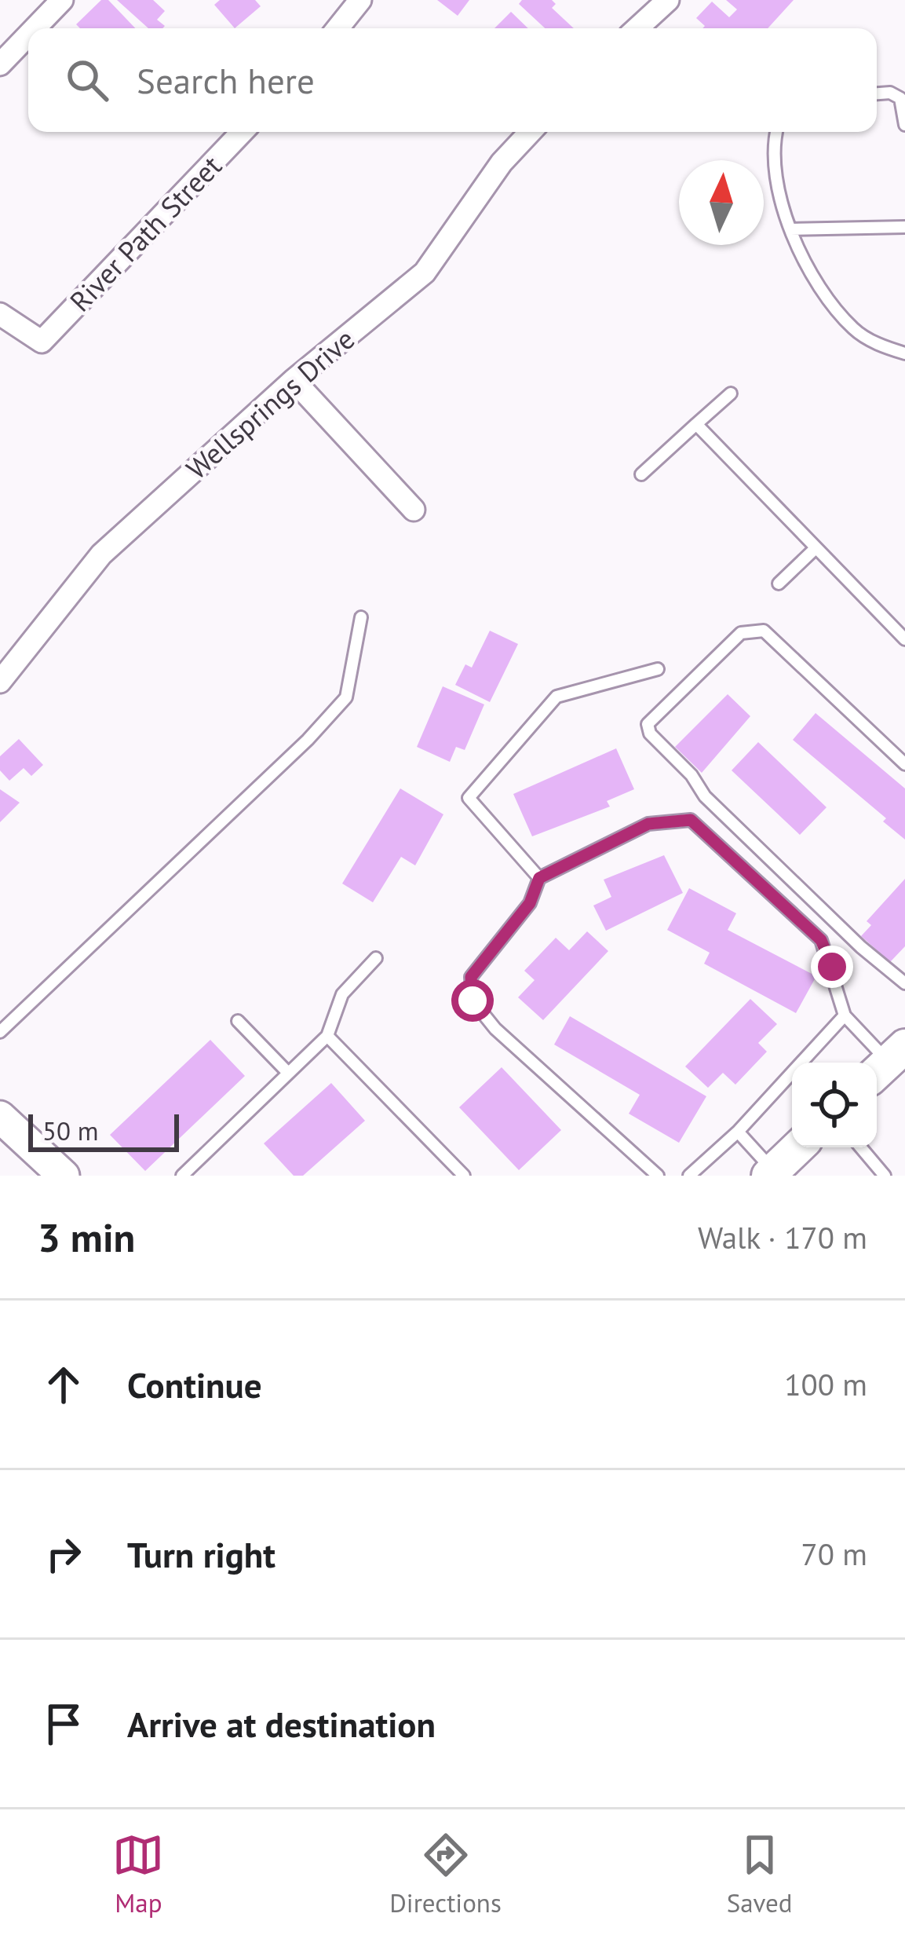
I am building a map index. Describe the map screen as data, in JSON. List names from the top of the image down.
{
  "streets": {
    "street": ["River Path Street", "Wellsprings Drive"]
  },
  "scale_bar": "50 m",
  "north": "top",
  "page": {
    "search": "Search here",
    "scale": "50 m",
    "heading": ["3 min", "Walk · 170 m"],
    "list": [
      ["Continue", "100 m"],
      ["Turn right", "70 m"],
      "Arrive at destination"
    ],
    "nav": ["Map", "Directions", "Saved"]
  }
}
